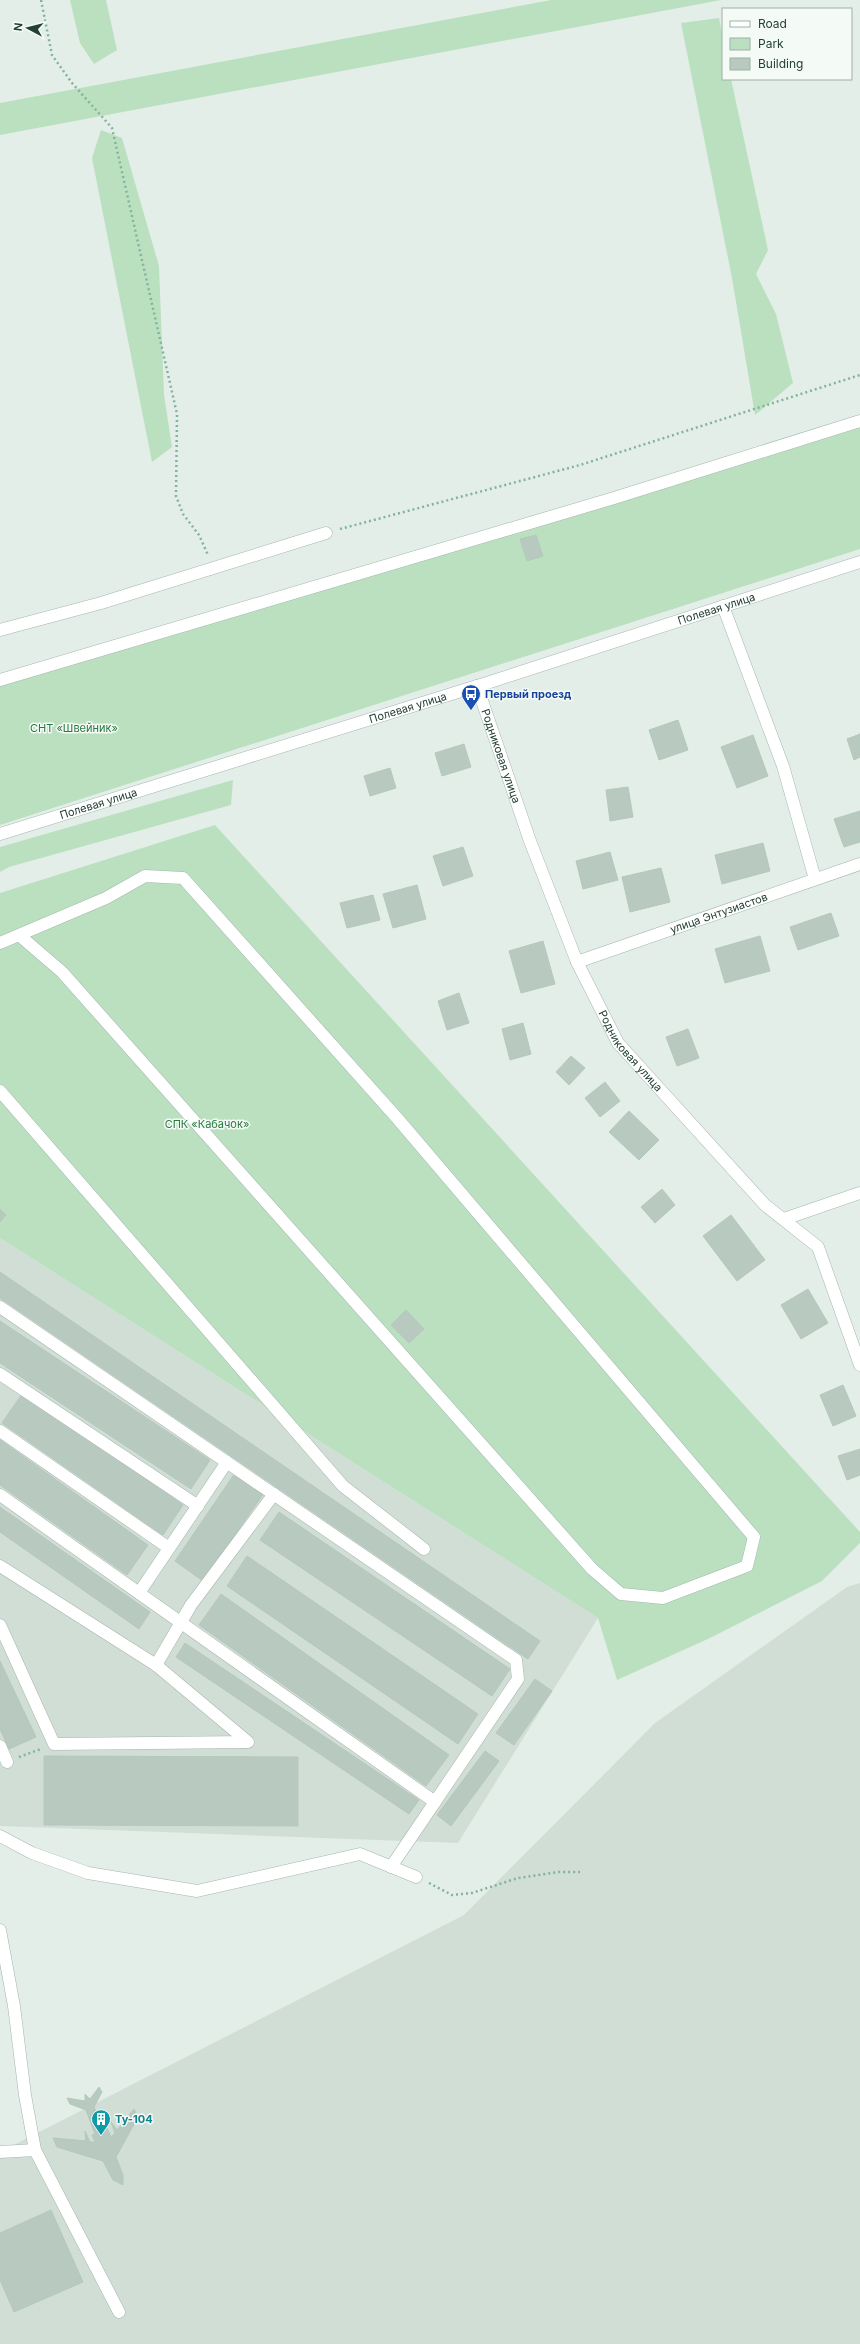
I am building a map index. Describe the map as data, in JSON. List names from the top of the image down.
{
  "streets": {
    "street": ["Полевая улица", "Родниковая улица", "улица Энтузиастов"]
  },
  "crossings": [
    ["Полевая улица", "Родниковая улица"],
    ["Родниковая улица", "улица Энтузиастов"]
  ],
  "parks": ["СНТ «Швейник»", "СПК «Кабачок»"],
  "places": {
    "bus stop": ["Первый проезд"],
    "building": ["Ту-104"]
  },
  "legend": ["Road", "Park", "Building"],
  "north": "left"
}
